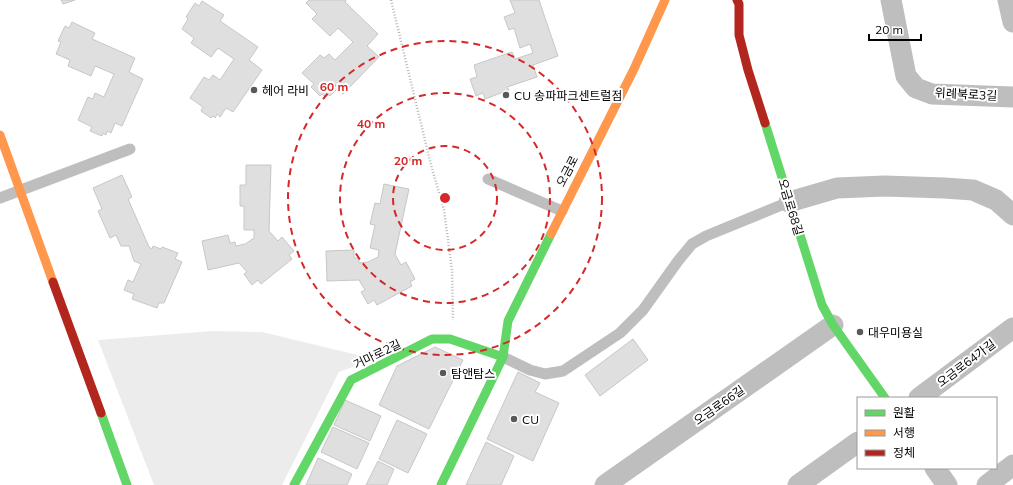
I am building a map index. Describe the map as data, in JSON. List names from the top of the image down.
{
  "streets": {
    "street": [
      "위례북로3길",
      "오금로",
      "오금로68길",
      "거마로2길",
      "오금로64가길",
      "오금로66길"
    ]
  },
  "crossings": [
    ["오금로", "거마로2길"],
    ["오금로68길", "오금로66길"]
  ],
  "places": [
    "헤어 라비",
    "CU 송파파크센트럴점",
    "대우미용실",
    "탐앤탐스",
    "CU"
  ],
  "legend": ["원활", "서행", "정체"],
  "scale_bar": "20 m",
  "rings": ["60 m", "40 m", "20 m"]
}
